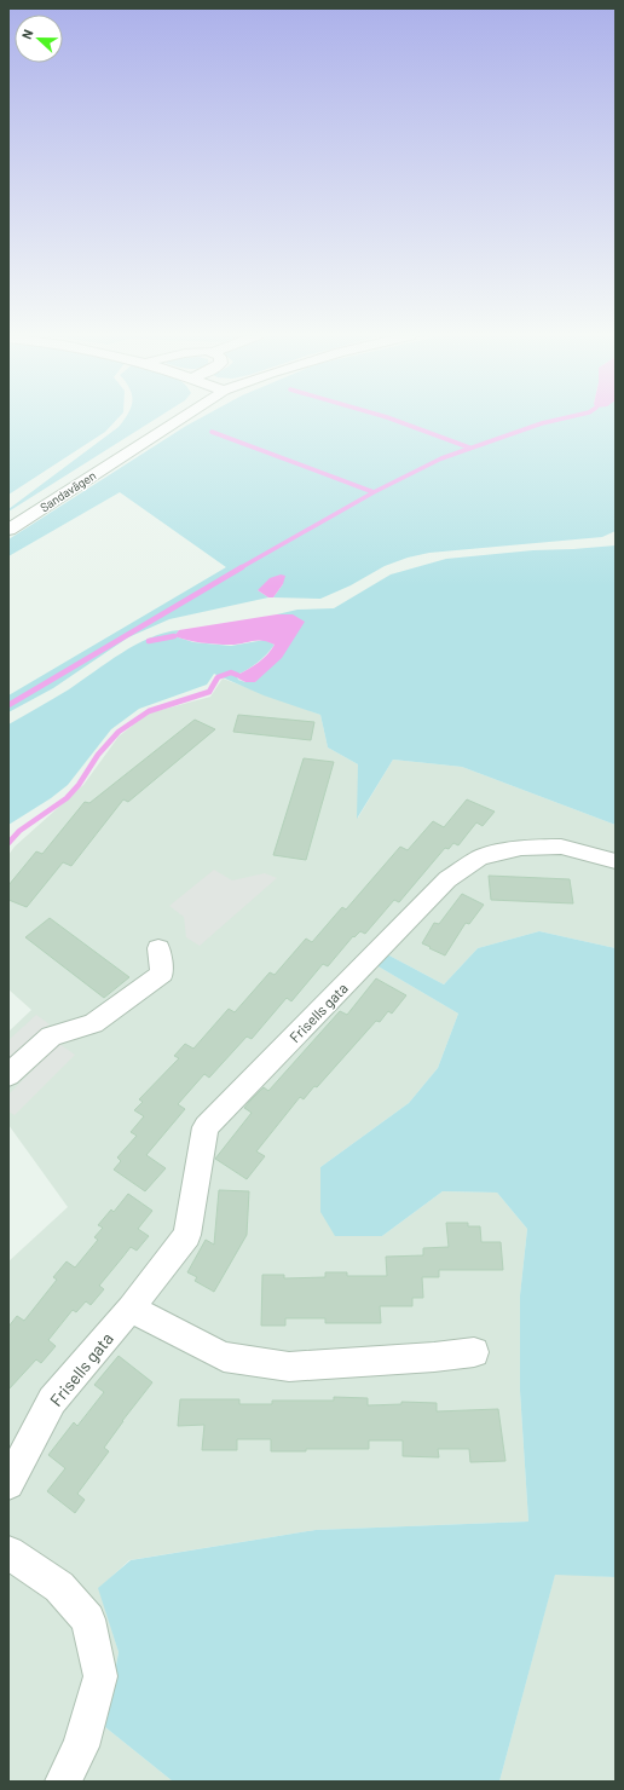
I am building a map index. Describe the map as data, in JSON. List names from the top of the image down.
{
  "streets": {
    "street": ["Sandavägen", "Frisells gata"]
  },
  "north": "left"
}
